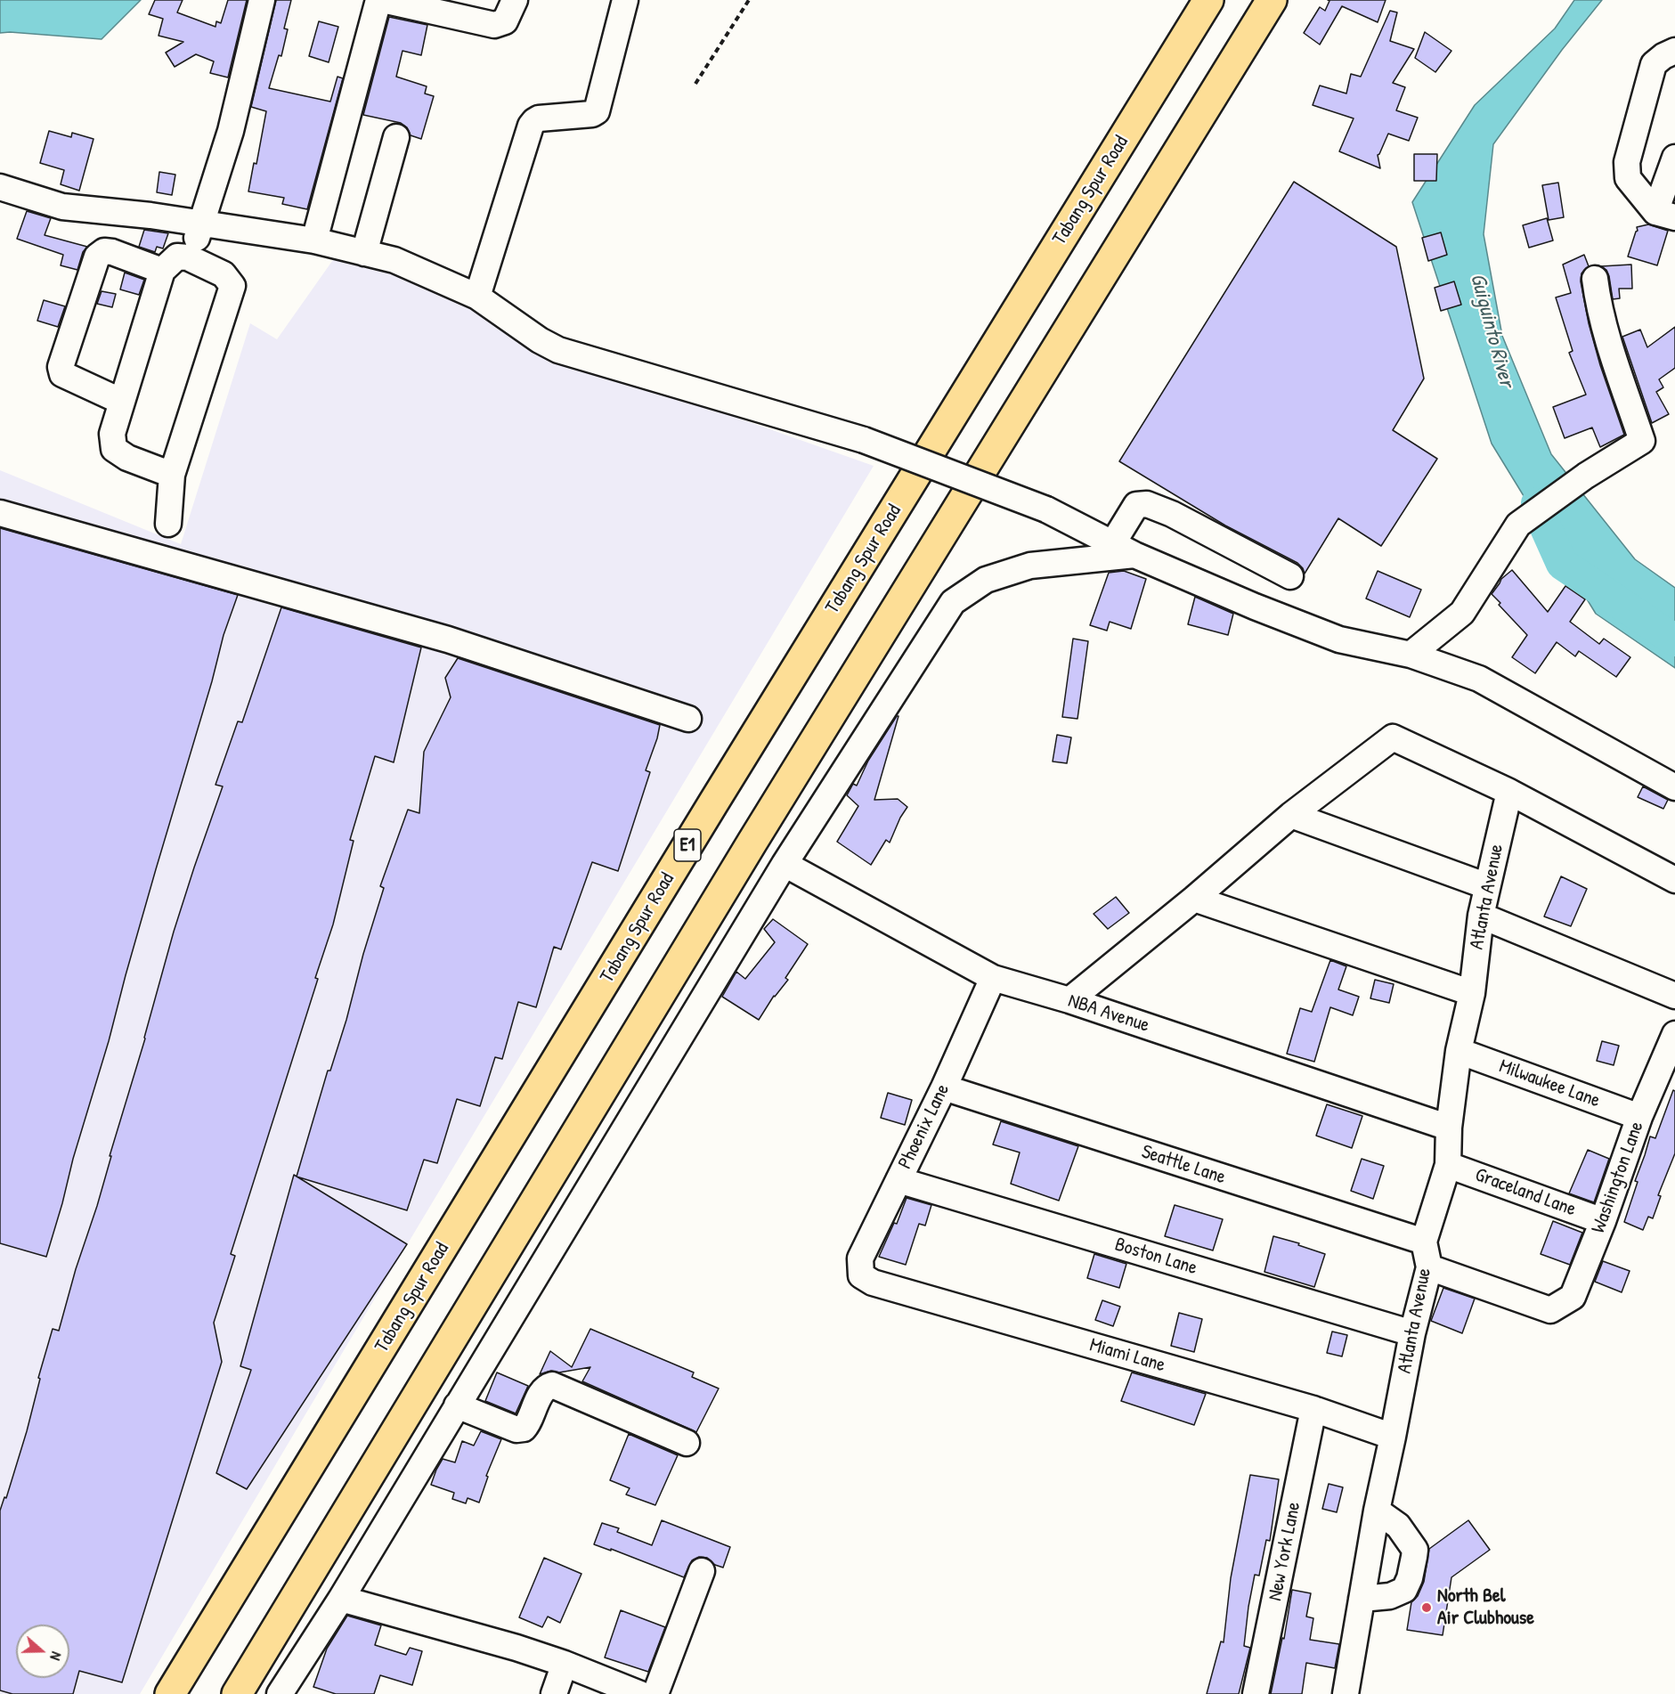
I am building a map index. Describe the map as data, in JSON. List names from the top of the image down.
{
  "streets": {
    "highway": ["Tabang Spur Road", "E1"],
    "street": [
      "Atlanta Avenue",
      "NBA Avenue",
      "Milwaukee Lane",
      "Phoenix Lane",
      "Seattle Lane",
      "Washington Lane",
      "Graceland Lane",
      "Boston Lane",
      "Miami Lane",
      "New York Lane"
    ]
  },
  "crossings": [
    ["Atlanta Avenue", "NBA Avenue"],
    ["Atlanta Avenue", "Milwaukee Lane"],
    ["Atlanta Avenue", "Seattle Lane"],
    ["Atlanta Avenue", "Washington Lane"],
    ["Atlanta Avenue", "Graceland Lane"],
    ["Atlanta Avenue", "Boston Lane"],
    ["Atlanta Avenue", "Miami Lane"],
    ["NBA Avenue", "Phoenix Lane"],
    ["Milwaukee Lane", "Washington Lane"],
    ["Phoenix Lane", "Seattle Lane"],
    ["Phoenix Lane", "Boston Lane"],
    ["Phoenix Lane", "Miami Lane"],
    ["Washington Lane", "Graceland Lane"],
    ["Miami Lane", "New York Lane"]
  ],
  "water": ["Guiguinto River"],
  "places": ["North Bel Air Clubhouse"],
  "north": "right"
}
